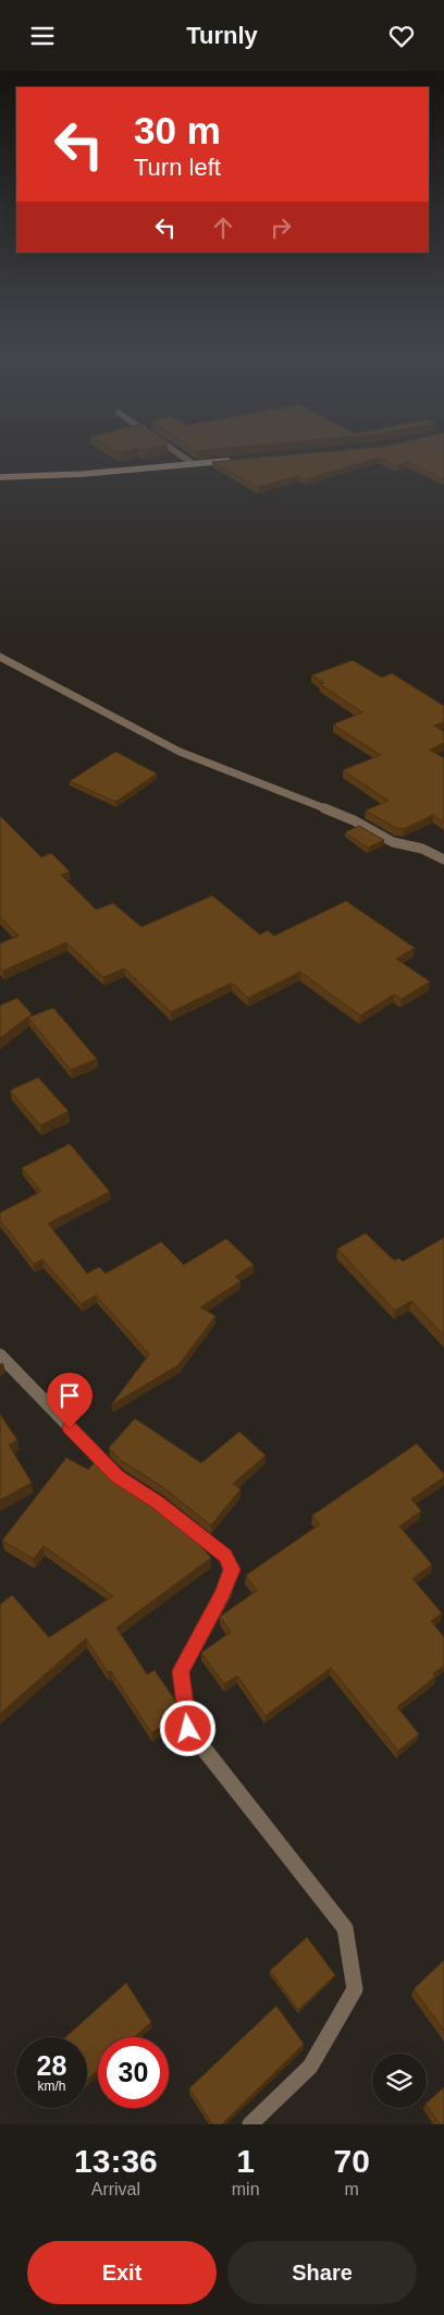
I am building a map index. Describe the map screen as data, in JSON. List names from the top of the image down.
{
  "page": {
    "header": "Turnly",
    "turn": ["30 m", "Turn left"],
    "speed": "28 km/h",
    "limit": "30",
    "eta": [
      "13:36",
      "Arrival",
      "1",
      "min",
      "70",
      "m"
    ],
    "buttons": ["Exit", "Share"]
  }
}
